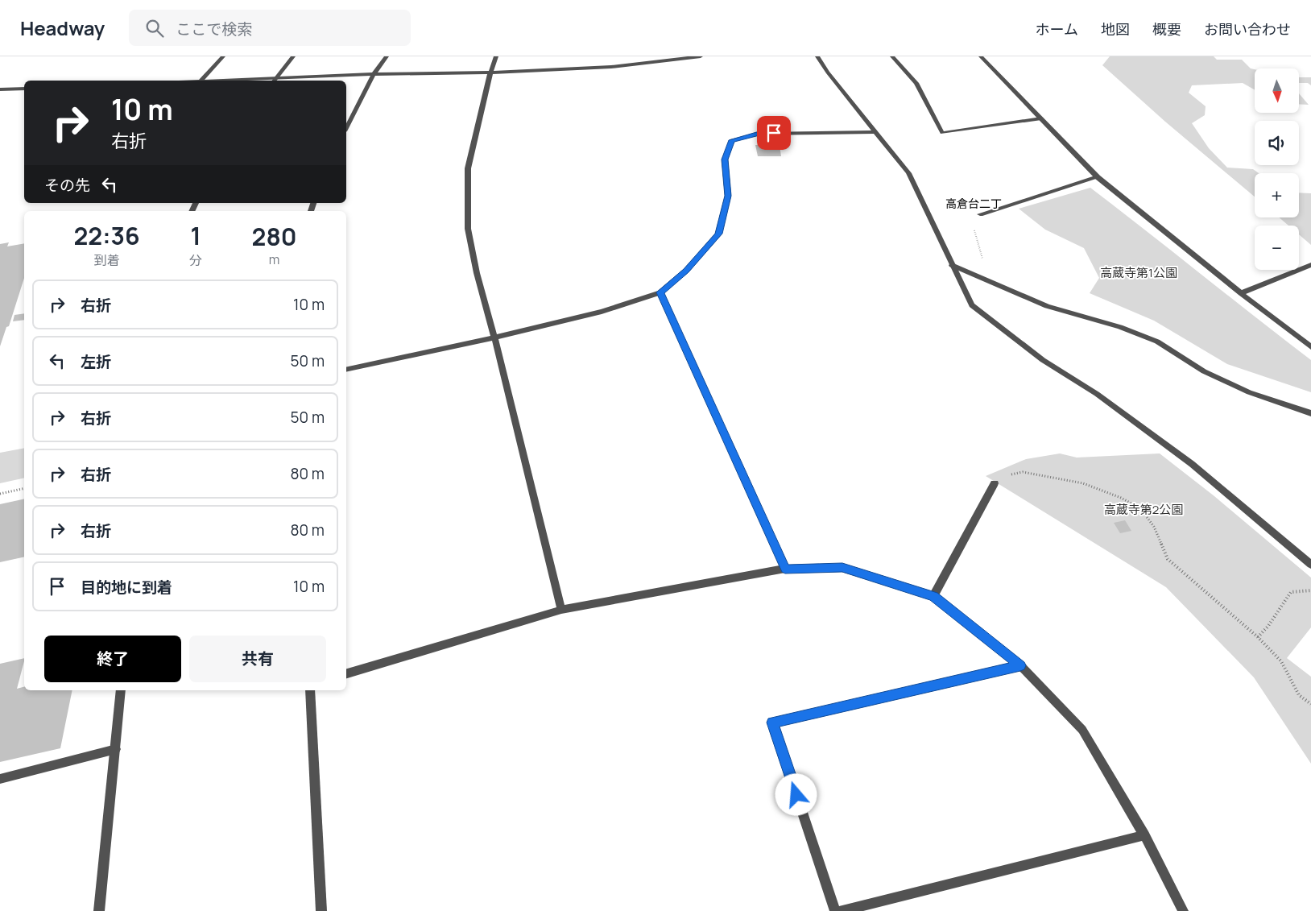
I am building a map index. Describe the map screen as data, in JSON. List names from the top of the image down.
{
  "districts": ["高倉台二丁"],
  "parks": ["高蔵寺第1公園", "高蔵寺第2公園"],
  "north": "bottom",
  "page": {
    "header": "Headway",
    "search": "ここで検索",
    "nav": [
      "ホーム",
      "地図",
      "概要",
      "お問い合わせ"
    ],
    "map_buttons": ["+", "−"],
    "turn": ["10 m", "右折"],
    "then": "その先",
    "eta": [
      "22:36",
      "到着",
      "1",
      "分",
      "280",
      "m"
    ],
    "list": [
      {
        "name": "右折",
        "value": "10 m"
      },
      {
        "name": "左折",
        "value": "50 m"
      },
      {
        "name": "右折",
        "value": "50 m"
      },
      {
        "name": "右折",
        "value": "80 m"
      },
      {
        "name": "右折",
        "value": "80 m"
      },
      {
        "name": "目的地に到着",
        "value": "10 m"
      }
    ],
    "buttons": ["終了", "共有"]
  }
}
